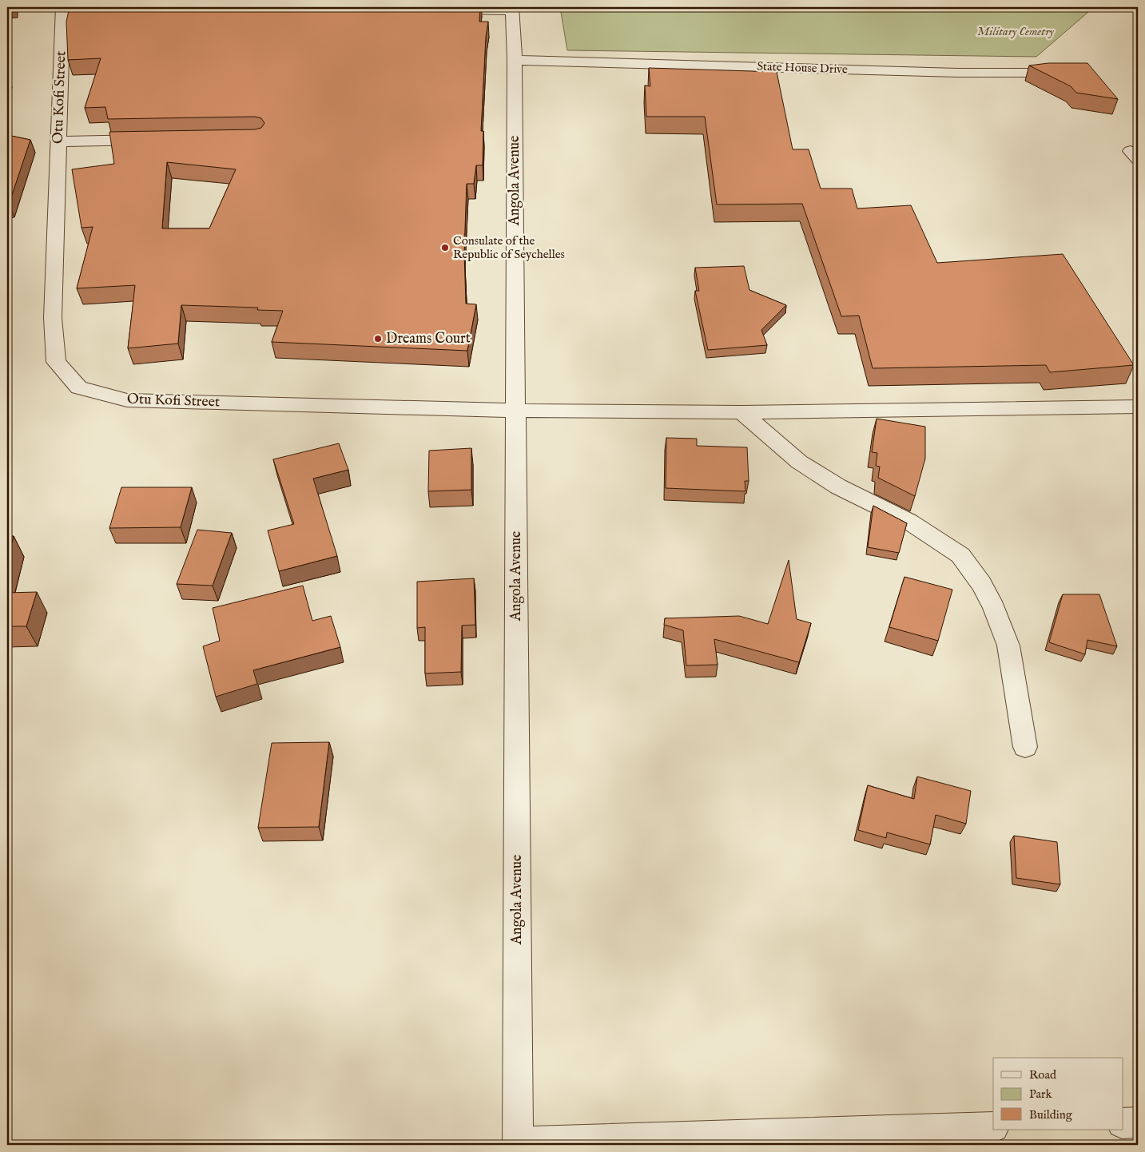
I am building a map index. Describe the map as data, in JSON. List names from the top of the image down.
{
  "streets": {
    "street": ["State House Drive", "Otu Kofi Street", "Angola Avenue"]
  },
  "crossings": [
    ["State House Drive", "Angola Avenue"],
    ["Otu Kofi Street", "Angola Avenue"]
  ],
  "parks": ["Military Cemetry"],
  "places": ["Consulate of the Republic of Seychelles", "Dreams Court"],
  "legend": ["Road", "Park", "Building"]
}
